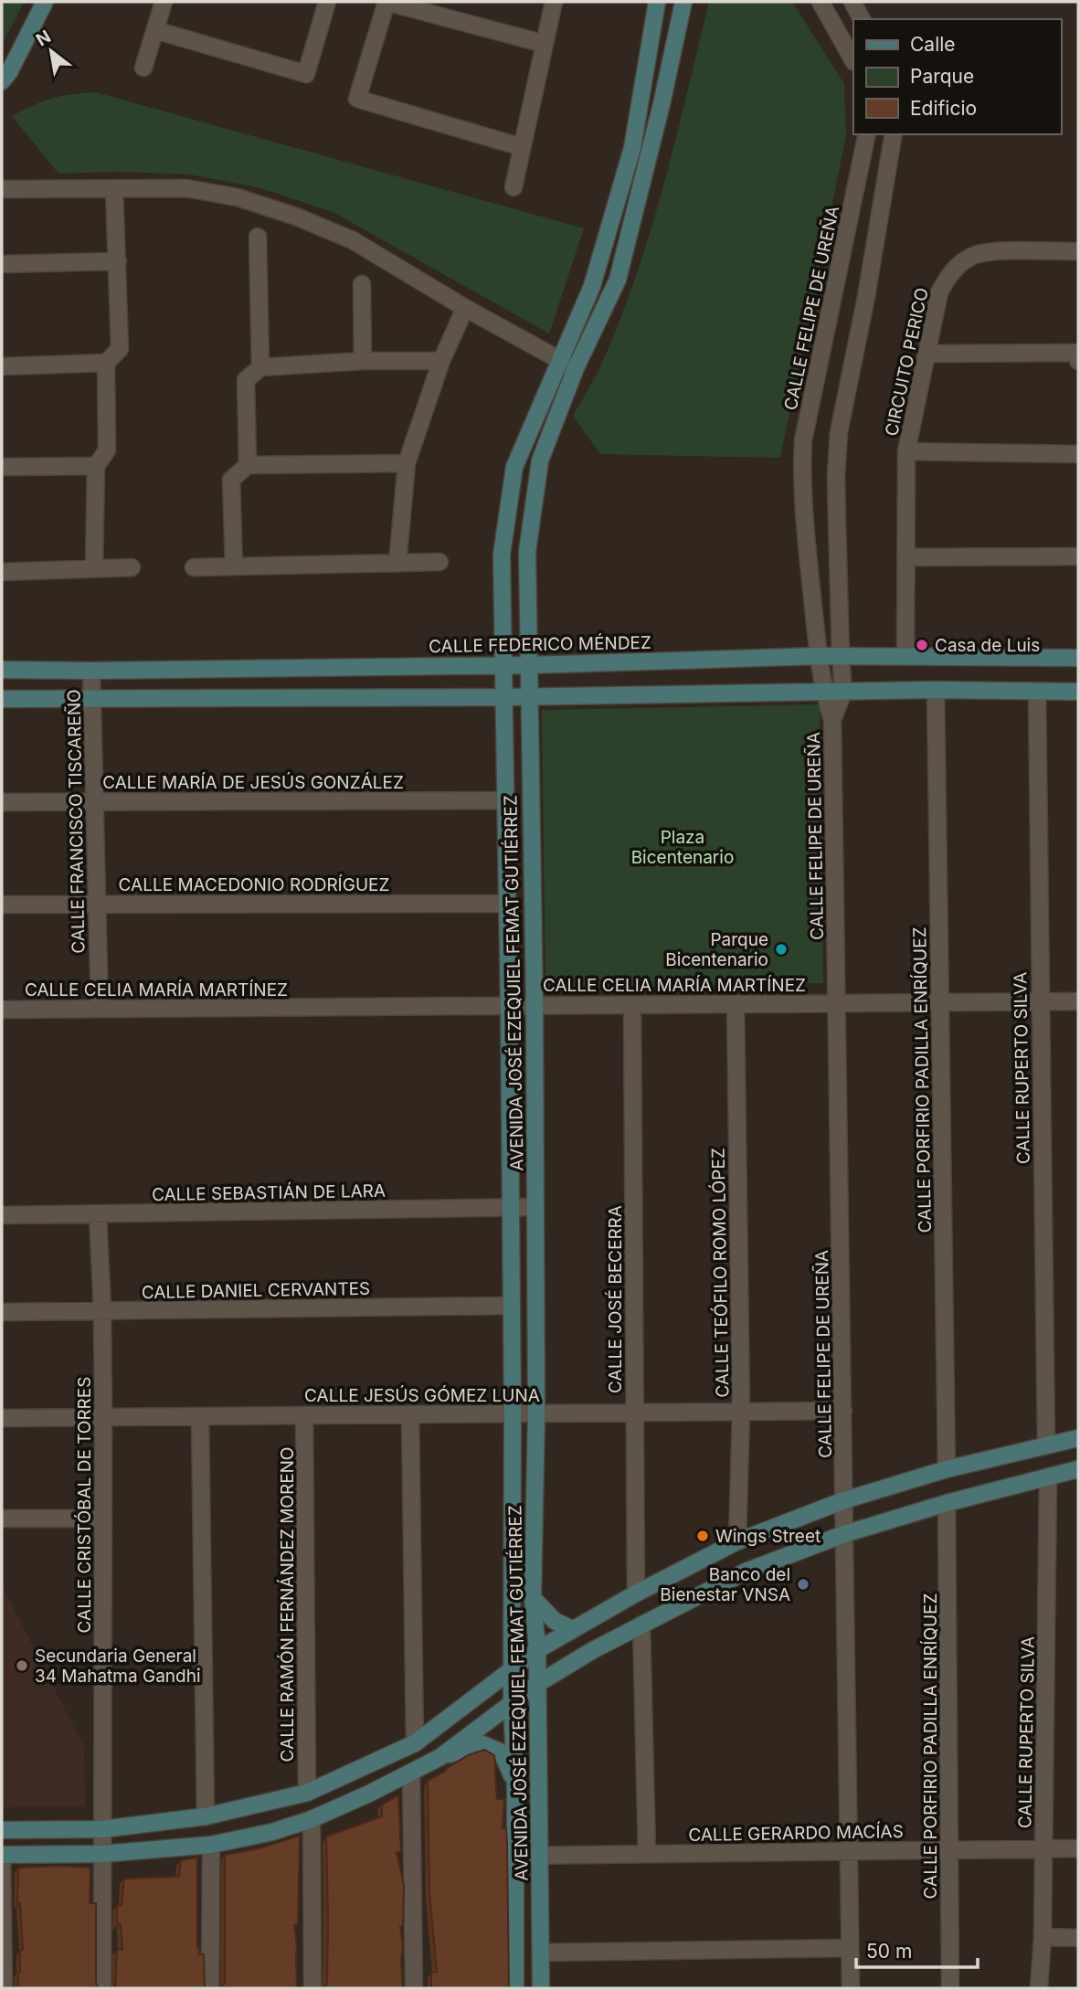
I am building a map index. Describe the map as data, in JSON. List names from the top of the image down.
{
  "streets": {
    "street": [
      "CALLE FELIPE DE UREÑA",
      "CIRCUITO PERICO",
      "CALLE FEDERICO MÉNDEZ",
      "CALLE MARÍA DE JESÚS GONZÁLEZ",
      "CALLE FRANCISCO TISCAREÑO",
      "CALLE MACEDONIO RODRÍGUEZ",
      "AVENIDA JOSÉ EZEQUIEL FEMAT GUTIÉRREZ",
      "CALLE CELIA MARÍA MARTÍNEZ",
      "CALLE RUPERTO SILVA",
      "CALLE PORFIRIO PADILLA ENRÍQUEZ",
      "CALLE SEBASTIÁN DE LARA",
      "CALLE TEÓFILO ROMO LÓPEZ",
      "CALLE DANIEL CERVANTES",
      "CALLE JOSÉ BECERRA",
      "CALLE JESÚS GÓMEZ LUNA",
      "CALLE CRISTÓBAL DE TORRES",
      "CALLE RAMÓN FERNÁNDEZ MORENO",
      "CALLE GERARDO MACÍAS"
    ]
  },
  "crossings": [
    ["CALLE FELIPE DE UREÑA", "CALLE FEDERICO MÉNDEZ"],
    ["CALLE FELIPE DE UREÑA", "CALLE CELIA MARÍA MARTÍNEZ"],
    ["CALLE FELIPE DE UREÑA", "CALLE JESÚS GÓMEZ LUNA"],
    ["CALLE FELIPE DE UREÑA", "CALLE GERARDO MACÍAS"],
    ["CIRCUITO PERICO", "CALLE FEDERICO MÉNDEZ"],
    ["CALLE FEDERICO MÉNDEZ", "CALLE FRANCISCO TISCAREÑO"],
    ["CALLE FEDERICO MÉNDEZ", "AVENIDA JOSÉ EZEQUIEL FEMAT GUTIÉRREZ"],
    ["CALLE MARÍA DE JESÚS GONZÁLEZ", "CALLE FRANCISCO TISCAREÑO"],
    ["CALLE MARÍA DE JESÚS GONZÁLEZ", "AVENIDA JOSÉ EZEQUIEL FEMAT GUTIÉRREZ"],
    ["CALLE FRANCISCO TISCAREÑO", "CALLE MACEDONIO RODRÍGUEZ"],
    ["CALLE FRANCISCO TISCAREÑO", "CALLE CELIA MARÍA MARTÍNEZ"],
    ["CALLE MACEDONIO RODRÍGUEZ", "AVENIDA JOSÉ EZEQUIEL FEMAT GUTIÉRREZ"],
    ["AVENIDA JOSÉ EZEQUIEL FEMAT GUTIÉRREZ", "CALLE CELIA MARÍA MARTÍNEZ"],
    ["AVENIDA JOSÉ EZEQUIEL FEMAT GUTIÉRREZ", "CALLE SEBASTIÁN DE LARA"],
    ["AVENIDA JOSÉ EZEQUIEL FEMAT GUTIÉRREZ", "CALLE DANIEL CERVANTES"],
    ["AVENIDA JOSÉ EZEQUIEL FEMAT GUTIÉRREZ", "CALLE JESÚS GÓMEZ LUNA"],
    ["AVENIDA JOSÉ EZEQUIEL FEMAT GUTIÉRREZ", "CALLE GERARDO MACÍAS"],
    ["CALLE CELIA MARÍA MARTÍNEZ", "CALLE RUPERTO SILVA"],
    ["CALLE CELIA MARÍA MARTÍNEZ", "CALLE PORFIRIO PADILLA ENRÍQUEZ"],
    ["CALLE CELIA MARÍA MARTÍNEZ", "CALLE TEÓFILO ROMO LÓPEZ"],
    ["CALLE CELIA MARÍA MARTÍNEZ", "CALLE JOSÉ BECERRA"],
    ["CALLE RUPERTO SILVA", "CALLE GERARDO MACÍAS"],
    ["CALLE PORFIRIO PADILLA ENRÍQUEZ", "CALLE GERARDO MACÍAS"],
    ["CALLE SEBASTIÁN DE LARA", "CALLE CRISTÓBAL DE TORRES"],
    ["CALLE TEÓFILO ROMO LÓPEZ", "CALLE JESÚS GÓMEZ LUNA"],
    ["CALLE DANIEL CERVANTES", "CALLE CRISTÓBAL DE TORRES"],
    ["CALLE JOSÉ BECERRA", "CALLE JESÚS GÓMEZ LUNA"],
    ["CALLE JESÚS GÓMEZ LUNA", "CALLE CRISTÓBAL DE TORRES"],
    ["CALLE JESÚS GÓMEZ LUNA", "CALLE RAMÓN FERNÁNDEZ MORENO"]
  ],
  "parks": ["Plaza Bicentenario"],
  "places": [
    "Casa de Luis",
    "Parque Bicentenario",
    "Wings Street",
    "Banco del Bienestar VNSA",
    "Secundaria General 34 Mahatma Gandhi"
  ],
  "legend": ["Calle", "Parque", "Edificio"],
  "scale_bar": "50 m",
  "north": "top left"
}
